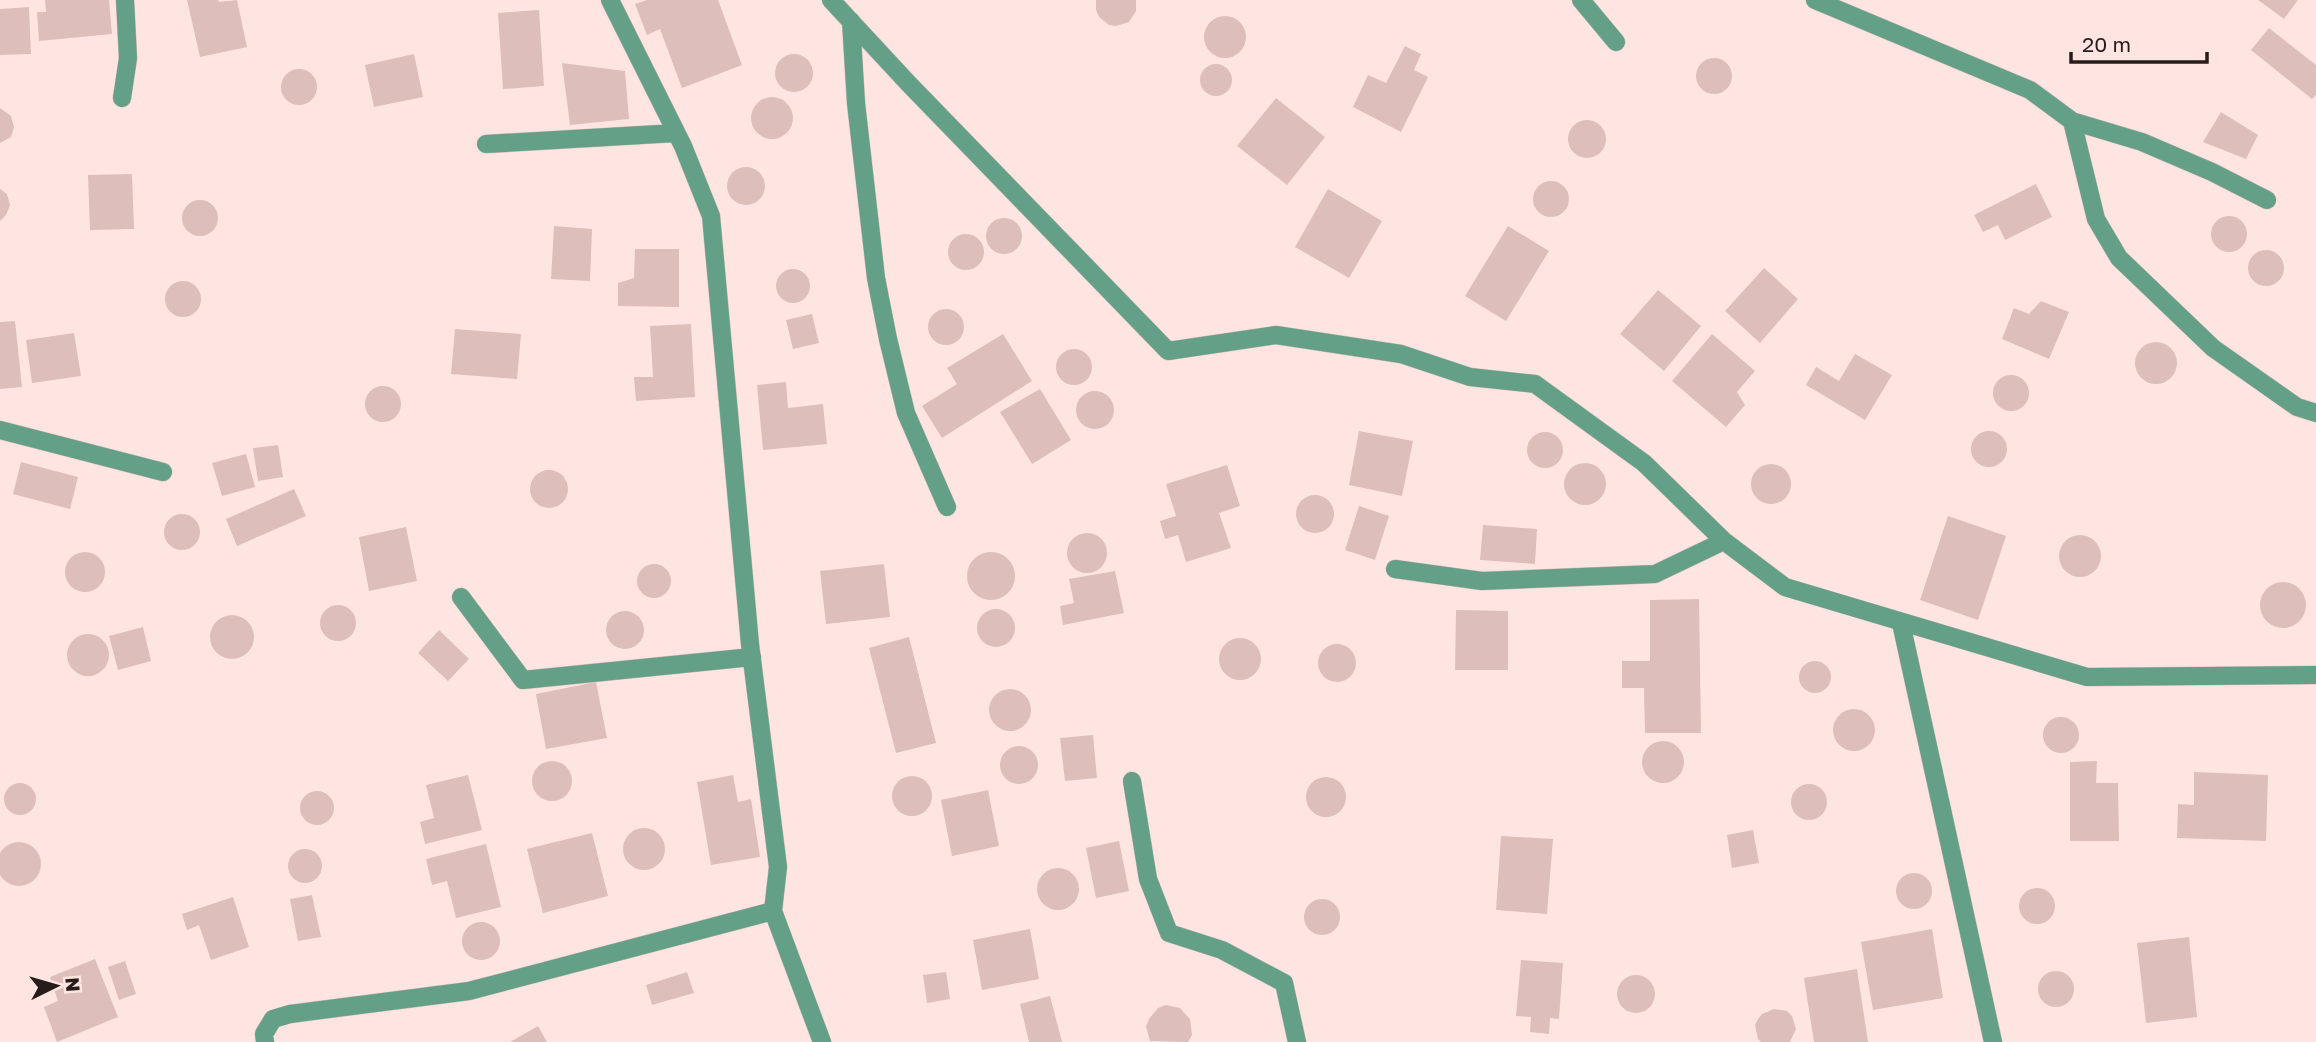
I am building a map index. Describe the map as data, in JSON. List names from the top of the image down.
{
  "scale_bar": "20 m",
  "north": "right"
}
